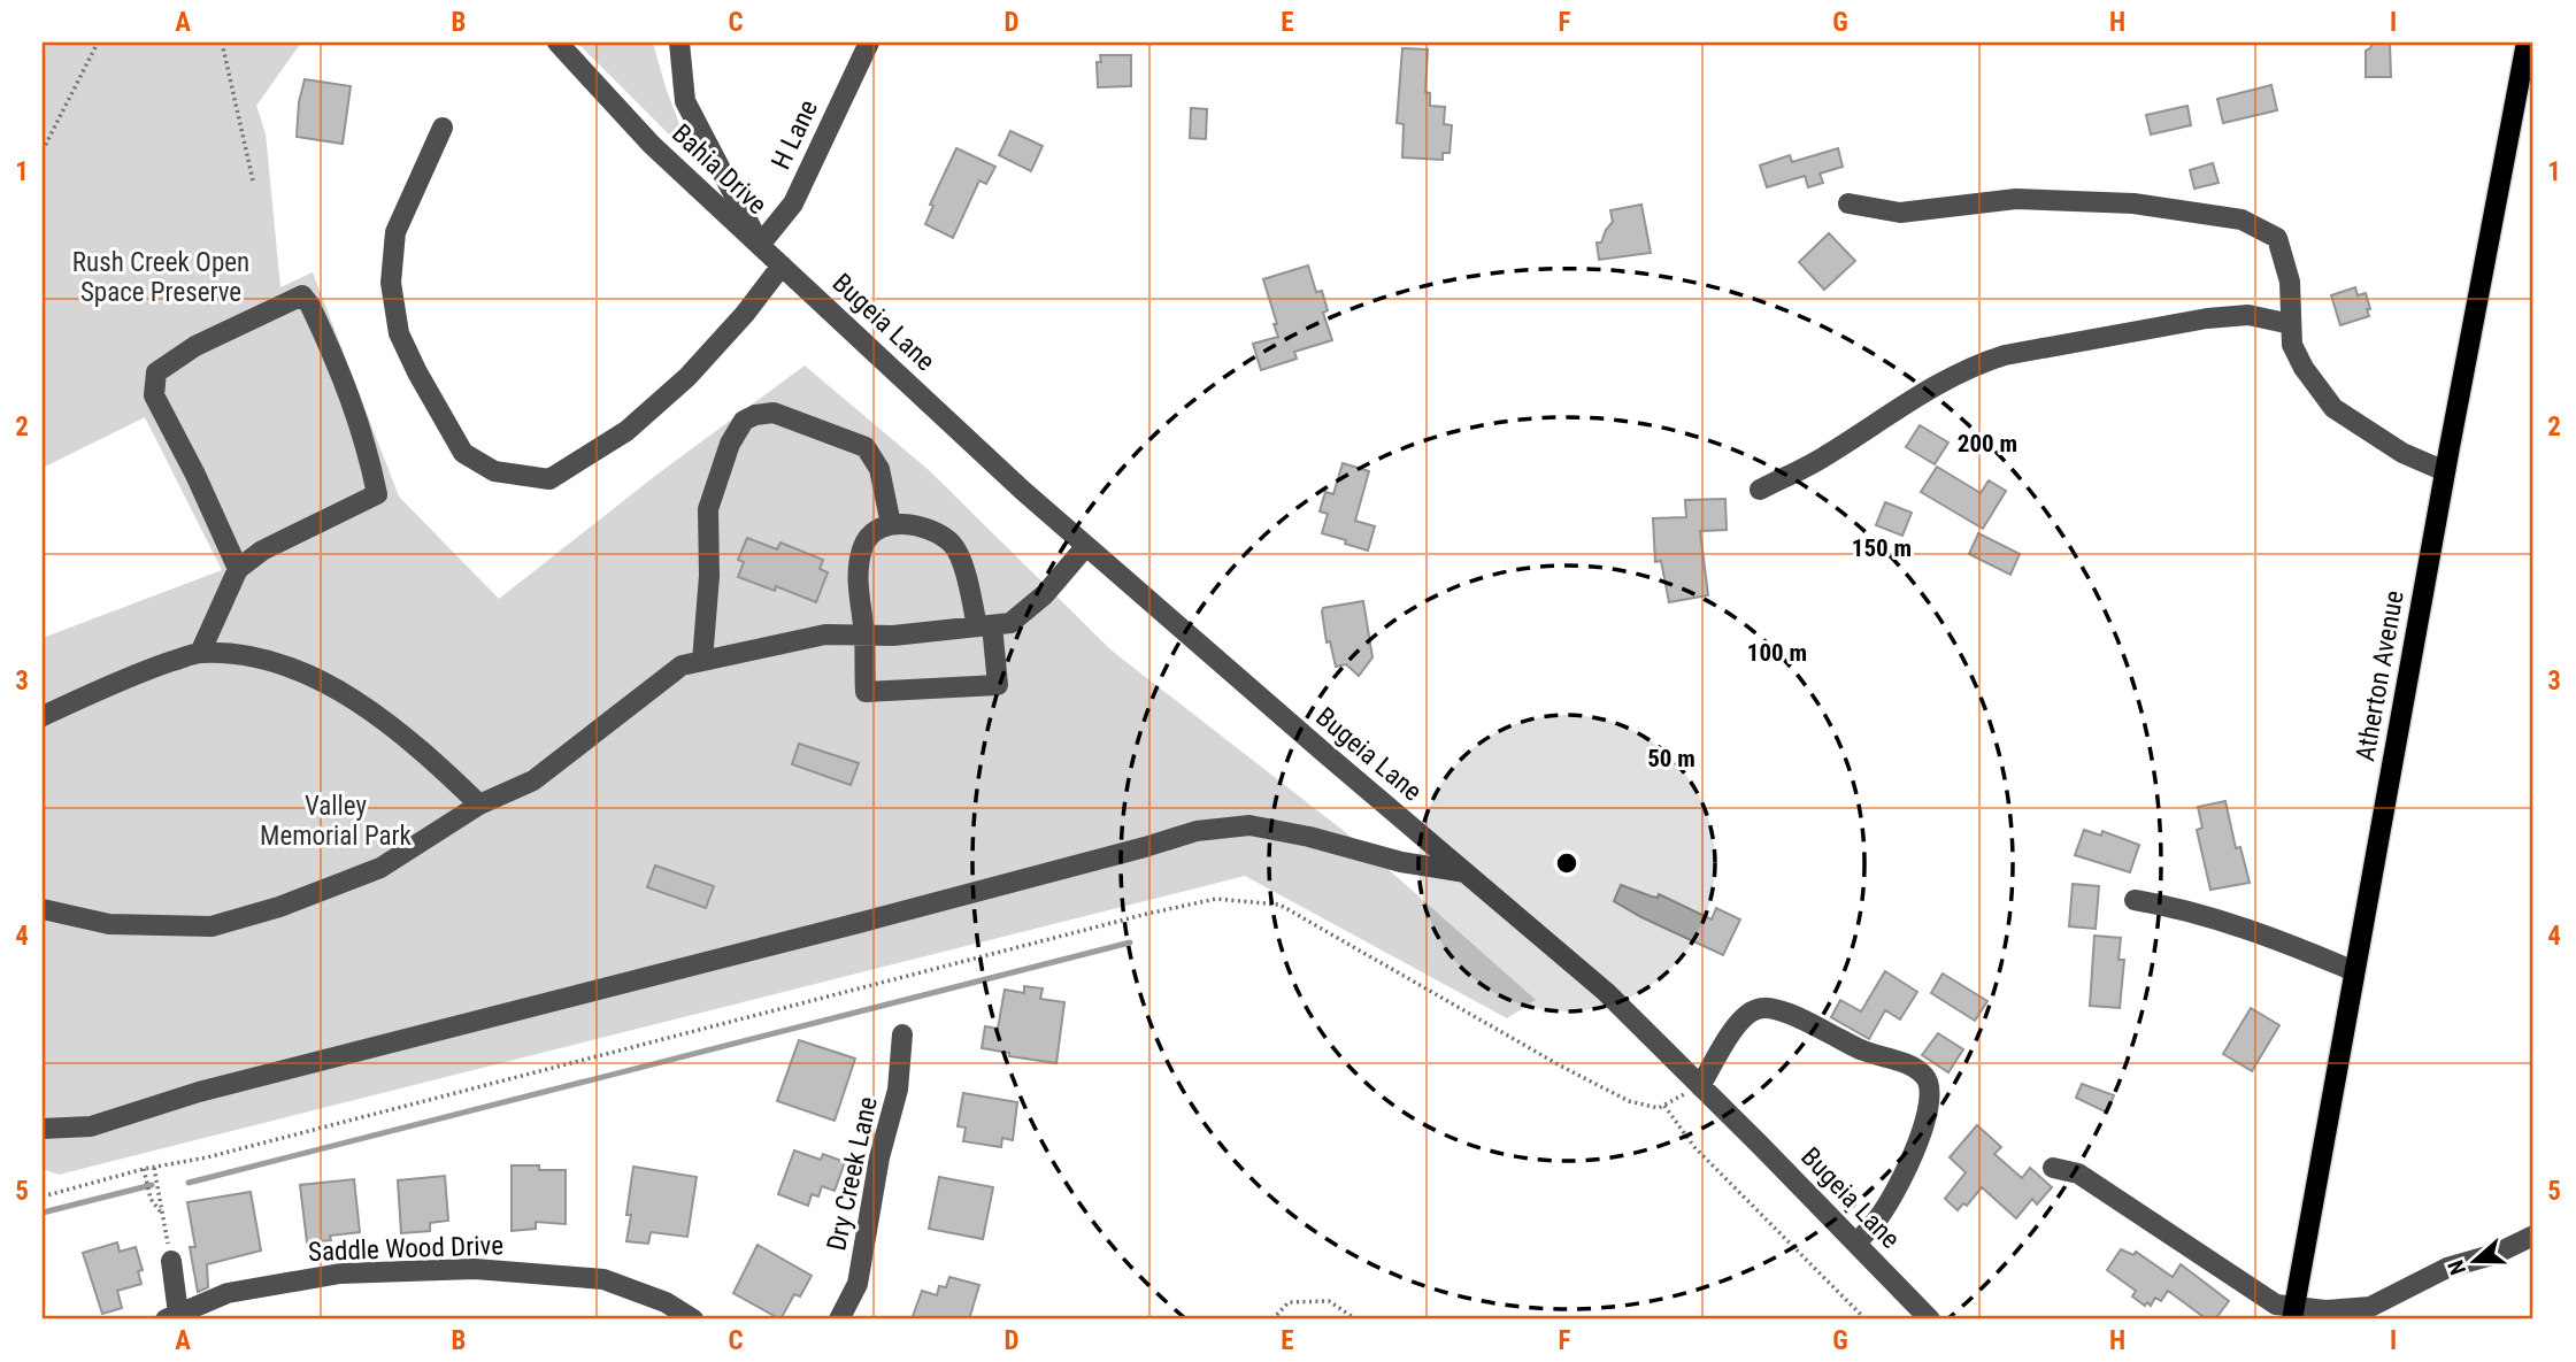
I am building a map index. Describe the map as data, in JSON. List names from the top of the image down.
{
  "streets": {
    "main road": ["Atherton Avenue"],
    "street": [
      "H Lane",
      "Bahia Drive",
      "Bugeia Lane",
      "Dry Creek Lane",
      "Saddle Wood Drive"
    ]
  },
  "crossings": [
    ["H Lane", "Bahia Drive"],
    ["H Lane", "Bugeia Lane"],
    ["Bahia Drive", "Bugeia Lane"]
  ],
  "parks": ["Rush Creek Open Space Preserve", "Valley Memorial Park"],
  "north": "left",
  "grid": {
    "columns": [
      "A",
      "B",
      "C",
      "D",
      "E",
      "F",
      "G",
      "H",
      "I"
    ],
    "rows": [
      "1",
      "2",
      "3",
      "4",
      "5"
    ]
  },
  "rings": [
    "200 m",
    "150 m",
    "100 m",
    "50 m"
  ]
}
